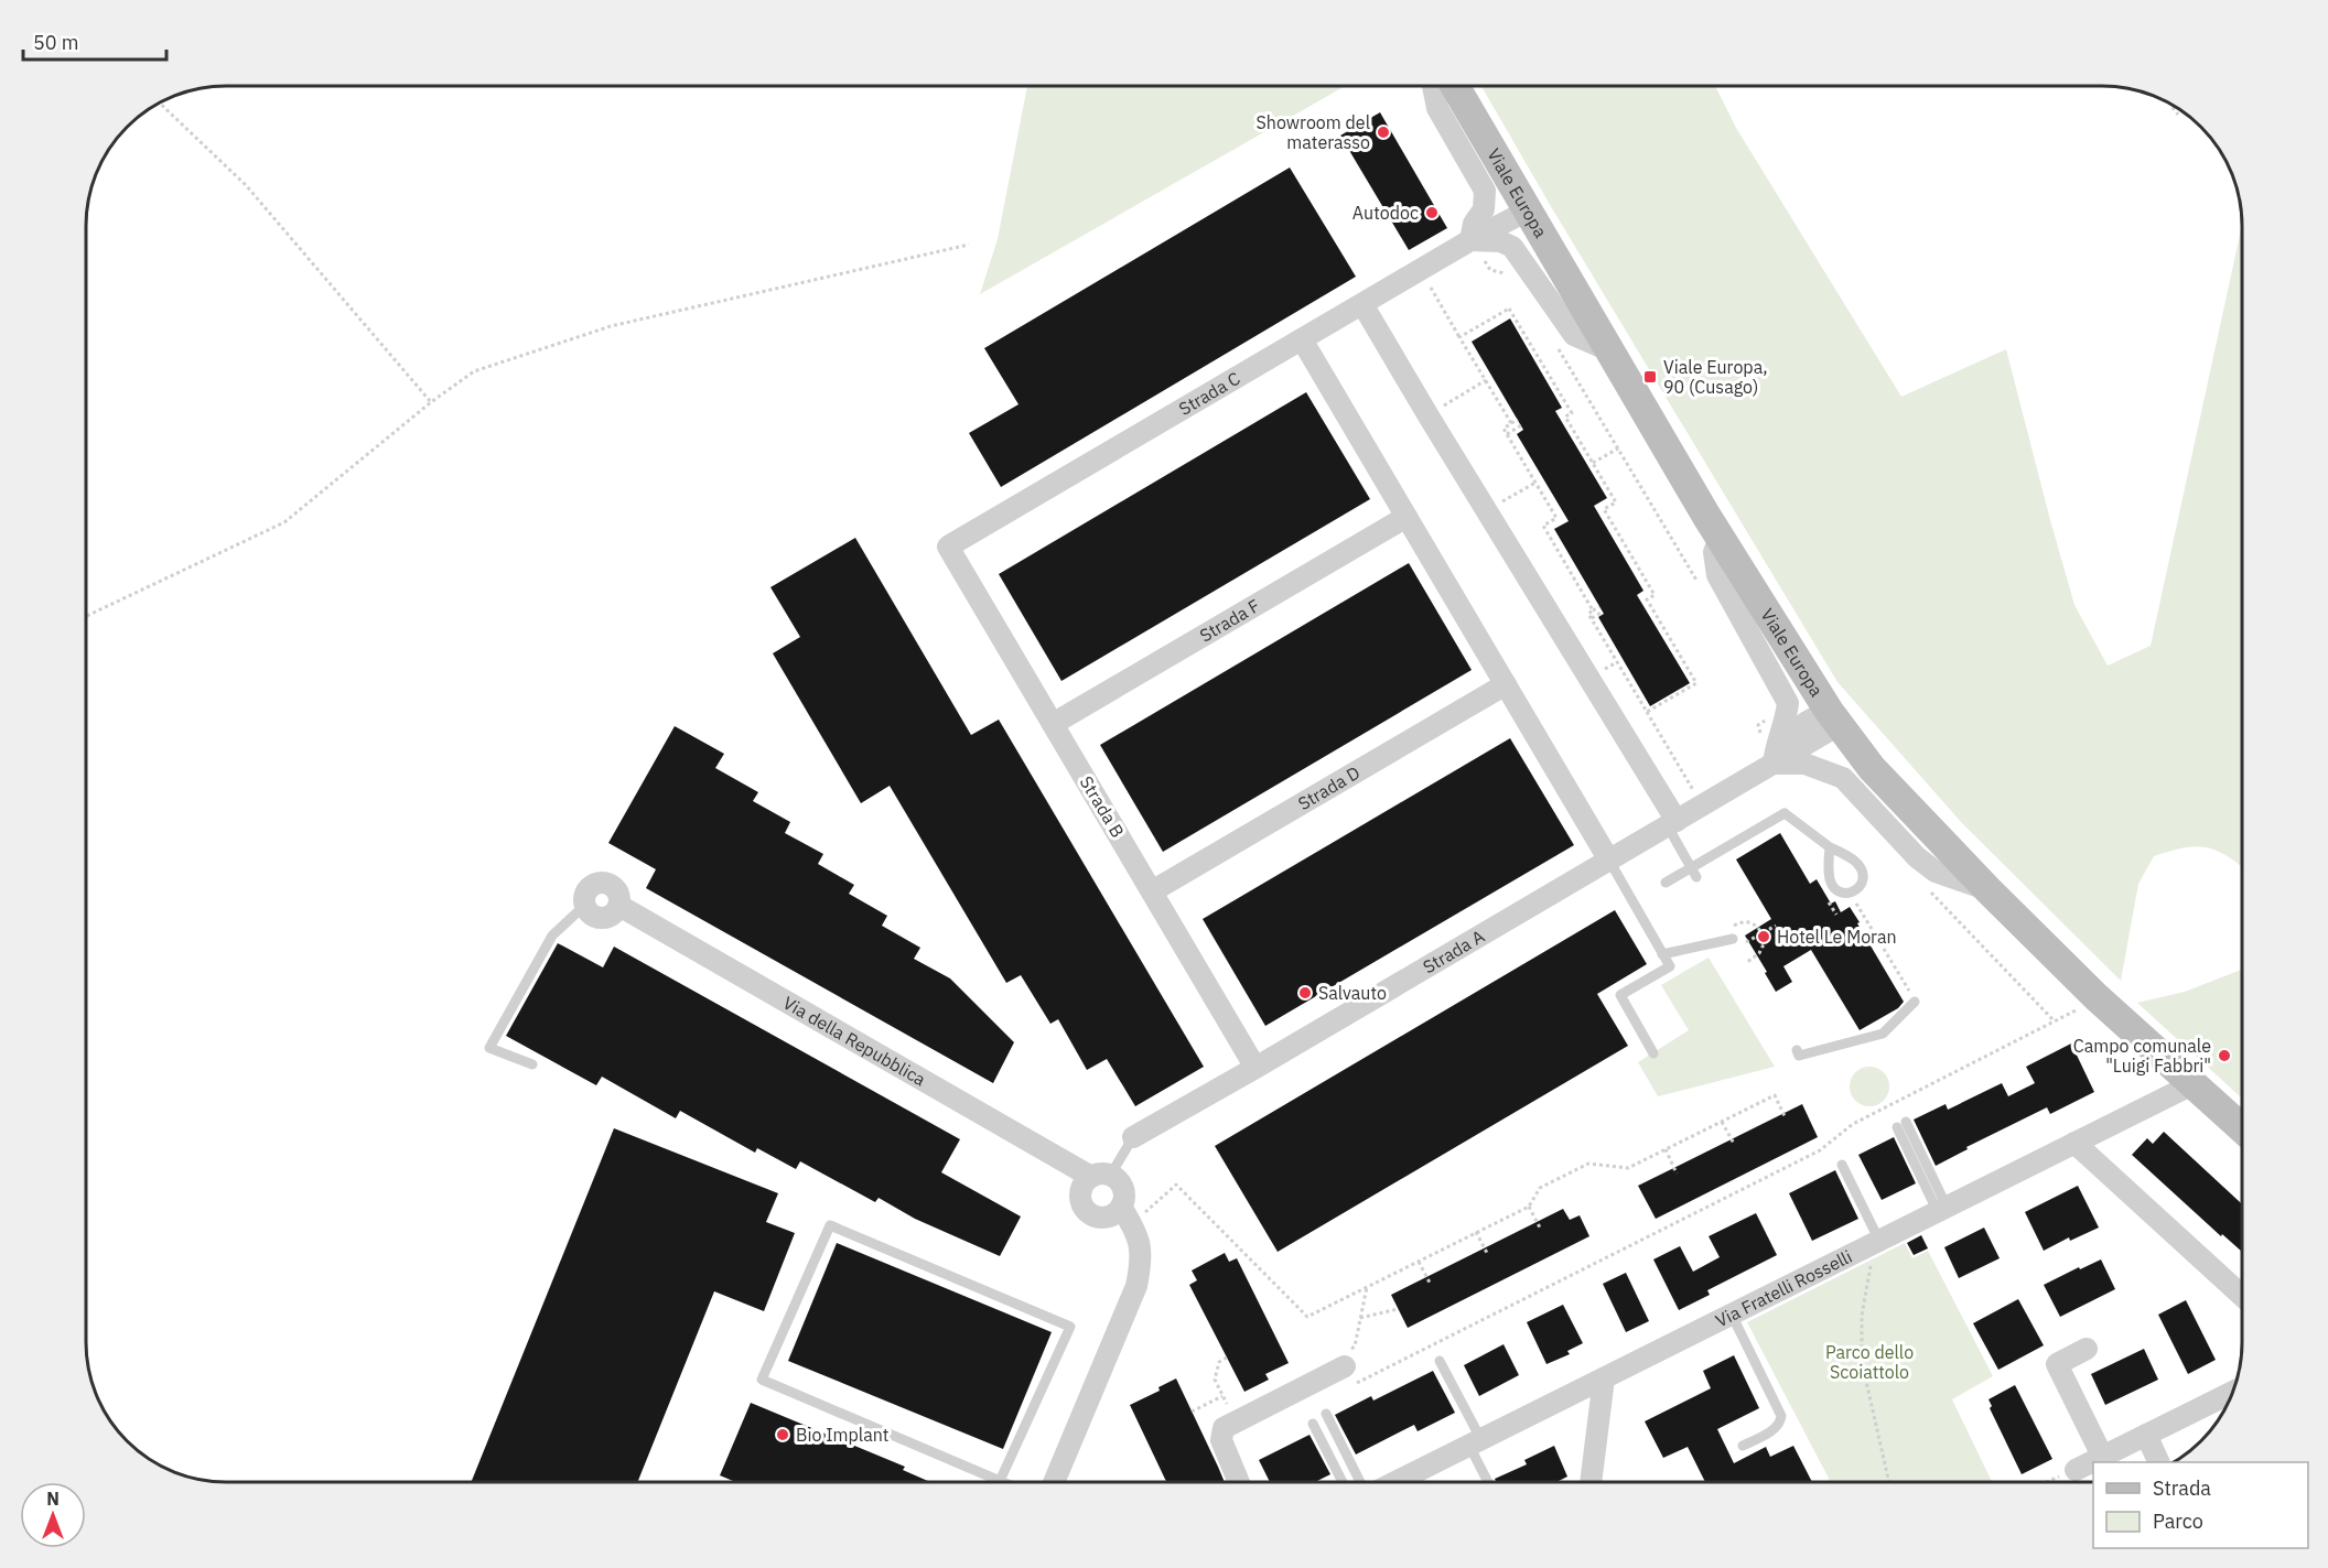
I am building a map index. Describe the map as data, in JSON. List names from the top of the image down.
{
  "streets": {
    "main road": ["Viale Europa"],
    "street": [
      "Strada C",
      "Strada F",
      "Strada D",
      "Strada B",
      "Strada A",
      "Via della Repubblica",
      "Via Fratelli Rosselli"
    ]
  },
  "crossings": [
    ["Viale Europa", "Strada C"],
    ["Viale Europa", "Strada A"],
    ["Viale Europa", "Via Fratelli Rosselli"],
    ["Strada C", "Strada B"],
    ["Strada F", "Strada B"],
    ["Strada D", "Strada B"],
    ["Strada B", "Strada A"]
  ],
  "parks": ["Parco dello Scoiattolo"],
  "places": {
    "other": [
      "Showroom del materasso",
      "Autodoc",
      "Hotel Le Moran",
      "Salvauto",
      "Campo comunale \"Luigi Fabbri\"",
      "Bio Implant"
    ],
    "transit": ["Viale Europa, 90 (Cusago)"]
  },
  "legend": ["Strada", "Parco"],
  "scale_bar": "50 m",
  "north": "top"
}
